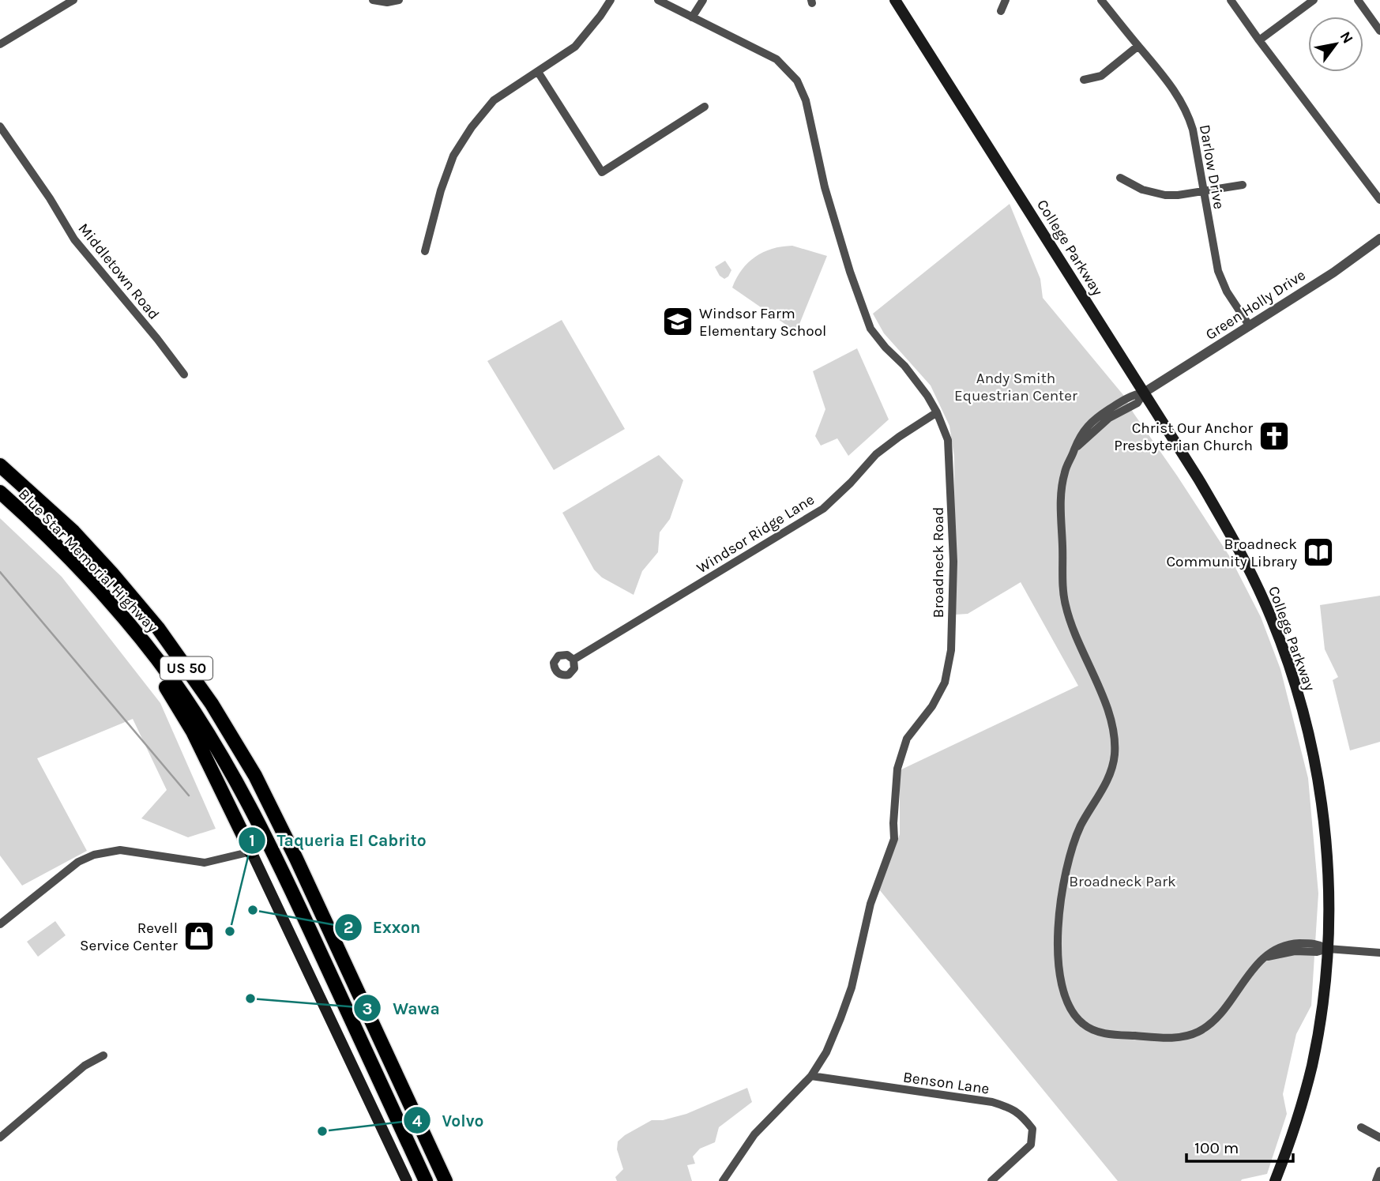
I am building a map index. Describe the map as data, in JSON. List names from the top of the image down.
{
  "streets": {
    "highway": ["Blue Star Memorial Highway", "US 50"],
    "main road": ["College Parkway"],
    "street": [
      "Darlow Drive",
      "Middletown Road",
      "Green Holly Drive",
      "Windsor Ridge Lane",
      "Broadneck Road",
      "Benson Lane"
    ]
  },
  "crossings": [
    ["Darlow Drive", "Green Holly Drive"],
    ["College Parkway", "Green Holly Drive"],
    ["Windsor Ridge Lane", "Broadneck Road"],
    ["Broadneck Road", "Benson Lane"]
  ],
  "parks": ["Andy Smith Equestrian Center", "Broadneck Park"],
  "places": {
    "school or university": ["Windsor Farm Elementary School"],
    "church": ["Christ Our Anchor Presbyterian Church"],
    "library": ["Broadneck Community Library"],
    "other": [
      "Exxon",
      "Taqueria El Cabrito",
      "Wawa",
      "Volvo"
    ],
    "shop": ["Revell Service Center"]
  },
  "scale_bar": "100 m",
  "north": "top right"
}
